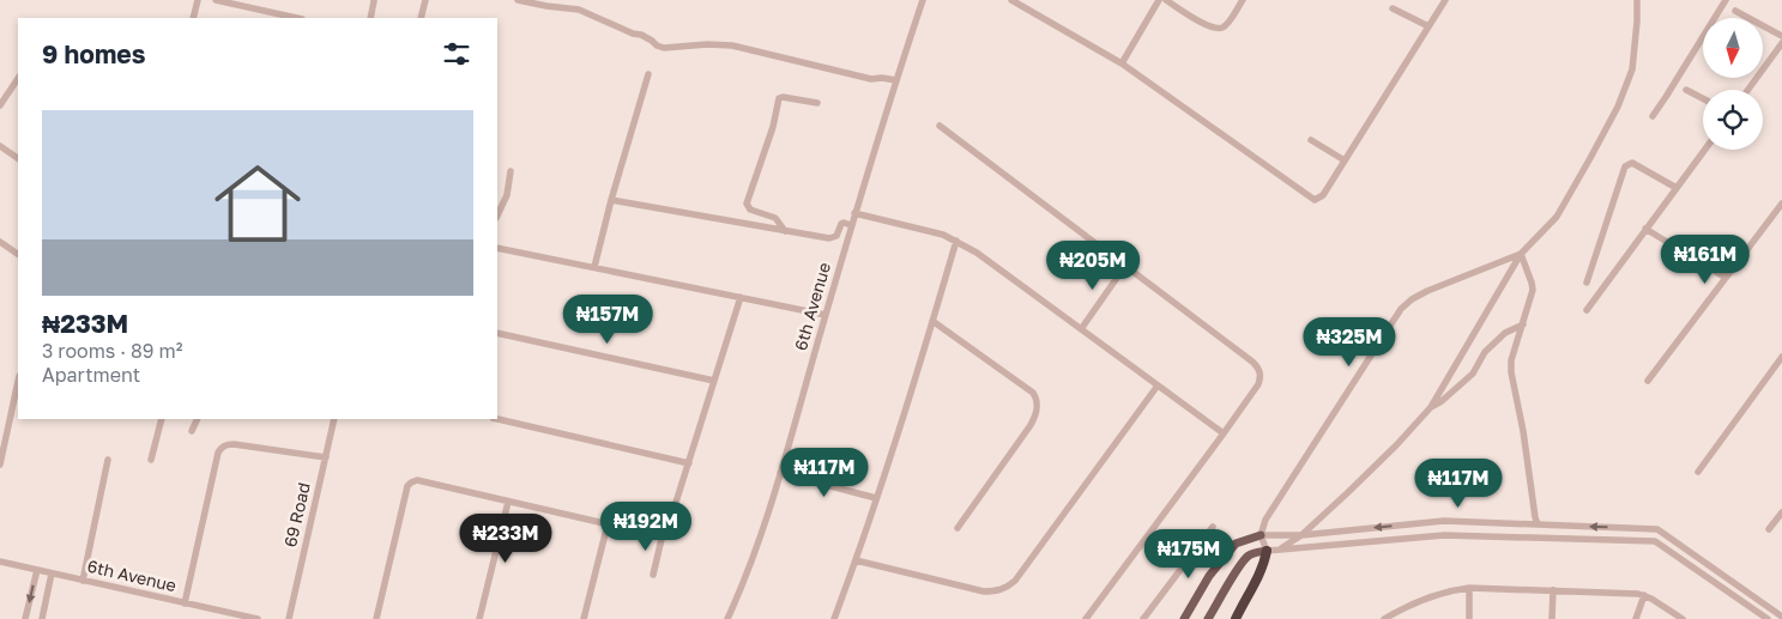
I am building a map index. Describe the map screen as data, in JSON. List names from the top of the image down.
{
  "streets": {
    "street": ["6th Avenue", "69 Road"]
  },
  "north": "bottom",
  "page": {
    "heading": "9 homes",
    "list": [
      {
        "name": "₦233M",
        "note": "3 rooms · 89 m² · Apartment"
      }
    ],
    "price": [
      "₦161M",
      "₦205M",
      "₦157M",
      "₦325M",
      "₦117M",
      "₦117M",
      "₦192M",
      "₦233M",
      "₦175M"
    ]
  }
}
